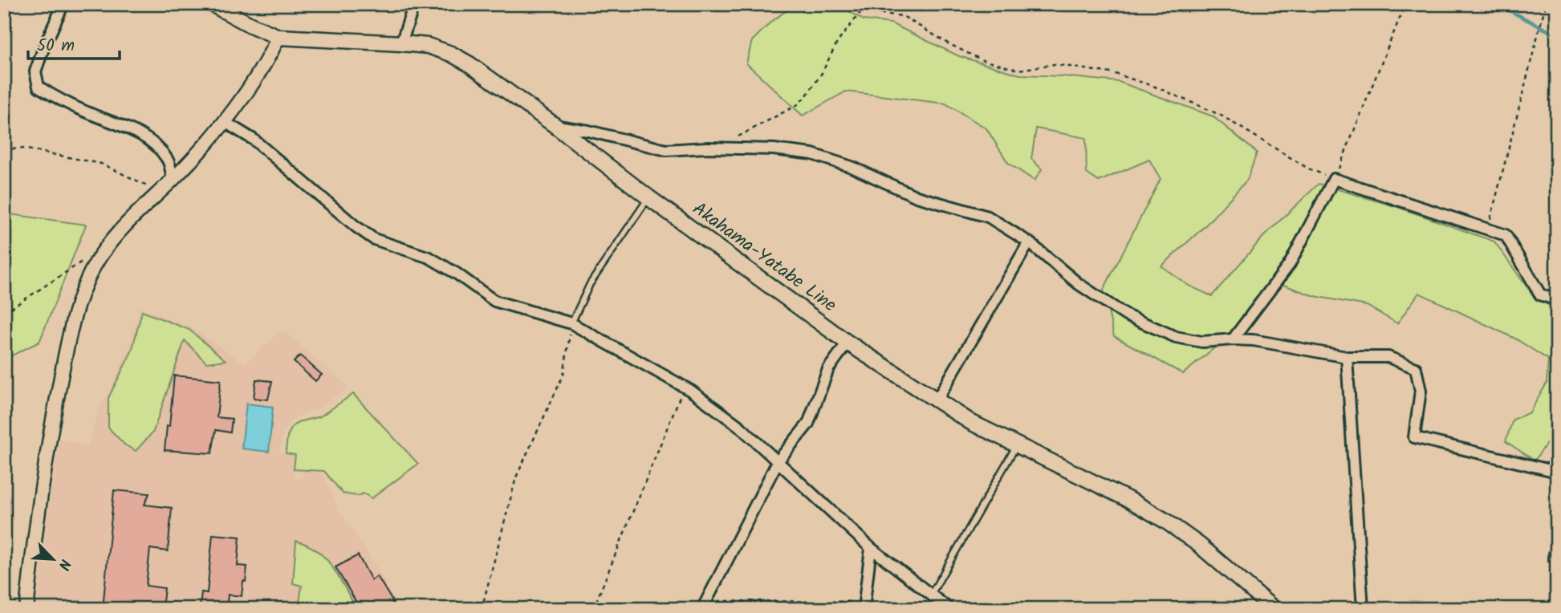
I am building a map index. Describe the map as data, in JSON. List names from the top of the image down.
{
  "streets": {
    "main road": ["Akahama-Yatabe Line"]
  },
  "scale_bar": "50 m",
  "north": "bottom right"
}
